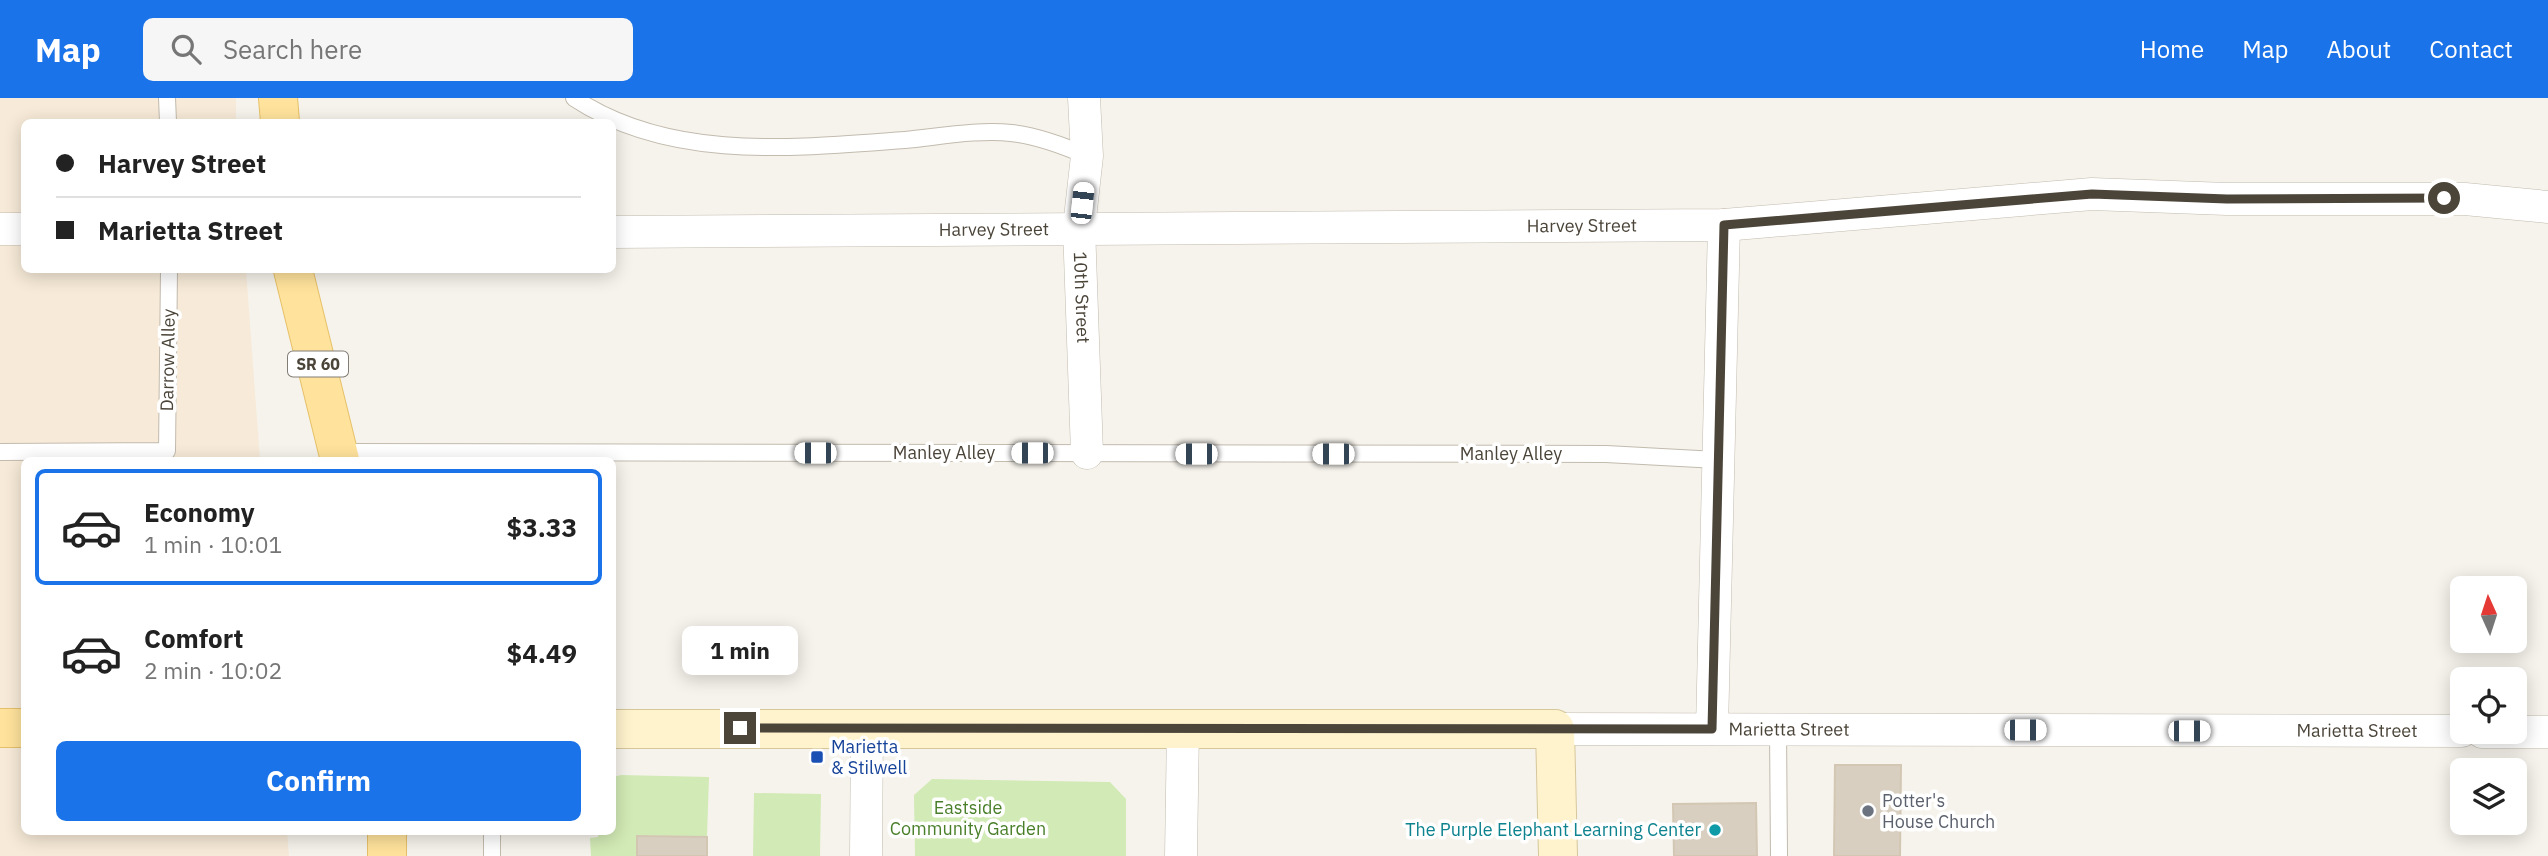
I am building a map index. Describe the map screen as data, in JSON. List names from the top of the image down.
{
  "streets": {
    "main road": ["SR 60", "Marietta Street"],
    "street": ["Harvey Street", "10th Street"],
    "lane": ["Darrow Alley", "Manley Alley"]
  },
  "crossings": [
    ["Harvey Street", "10th Street"],
    ["10th Street", "Manley Alley"],
    ["SR 60", "Manley Alley"]
  ],
  "parks": ["Eastside Community Garden"],
  "places": {
    "transit": ["Marietta & Stilwell"],
    "other": ["Potter's House Church", "The Purple Elephant Learning Center"]
  },
  "north": "top",
  "page": {
    "header": "Map",
    "search": "Search here",
    "nav": [
      "Home",
      "Map",
      "About",
      "Contact"
    ],
    "banner": ["Harvey Street", "Marietta Street"],
    "list": [
      {
        "name": "Economy",
        "note": "1 min · 10:01",
        "value": "$3.33"
      },
      {
        "name": "Comfort",
        "note": "2 min · 10:02",
        "value": "$4.49"
      }
    ],
    "bubble": "1 min",
    "buttons": "Confirm"
  }
}
